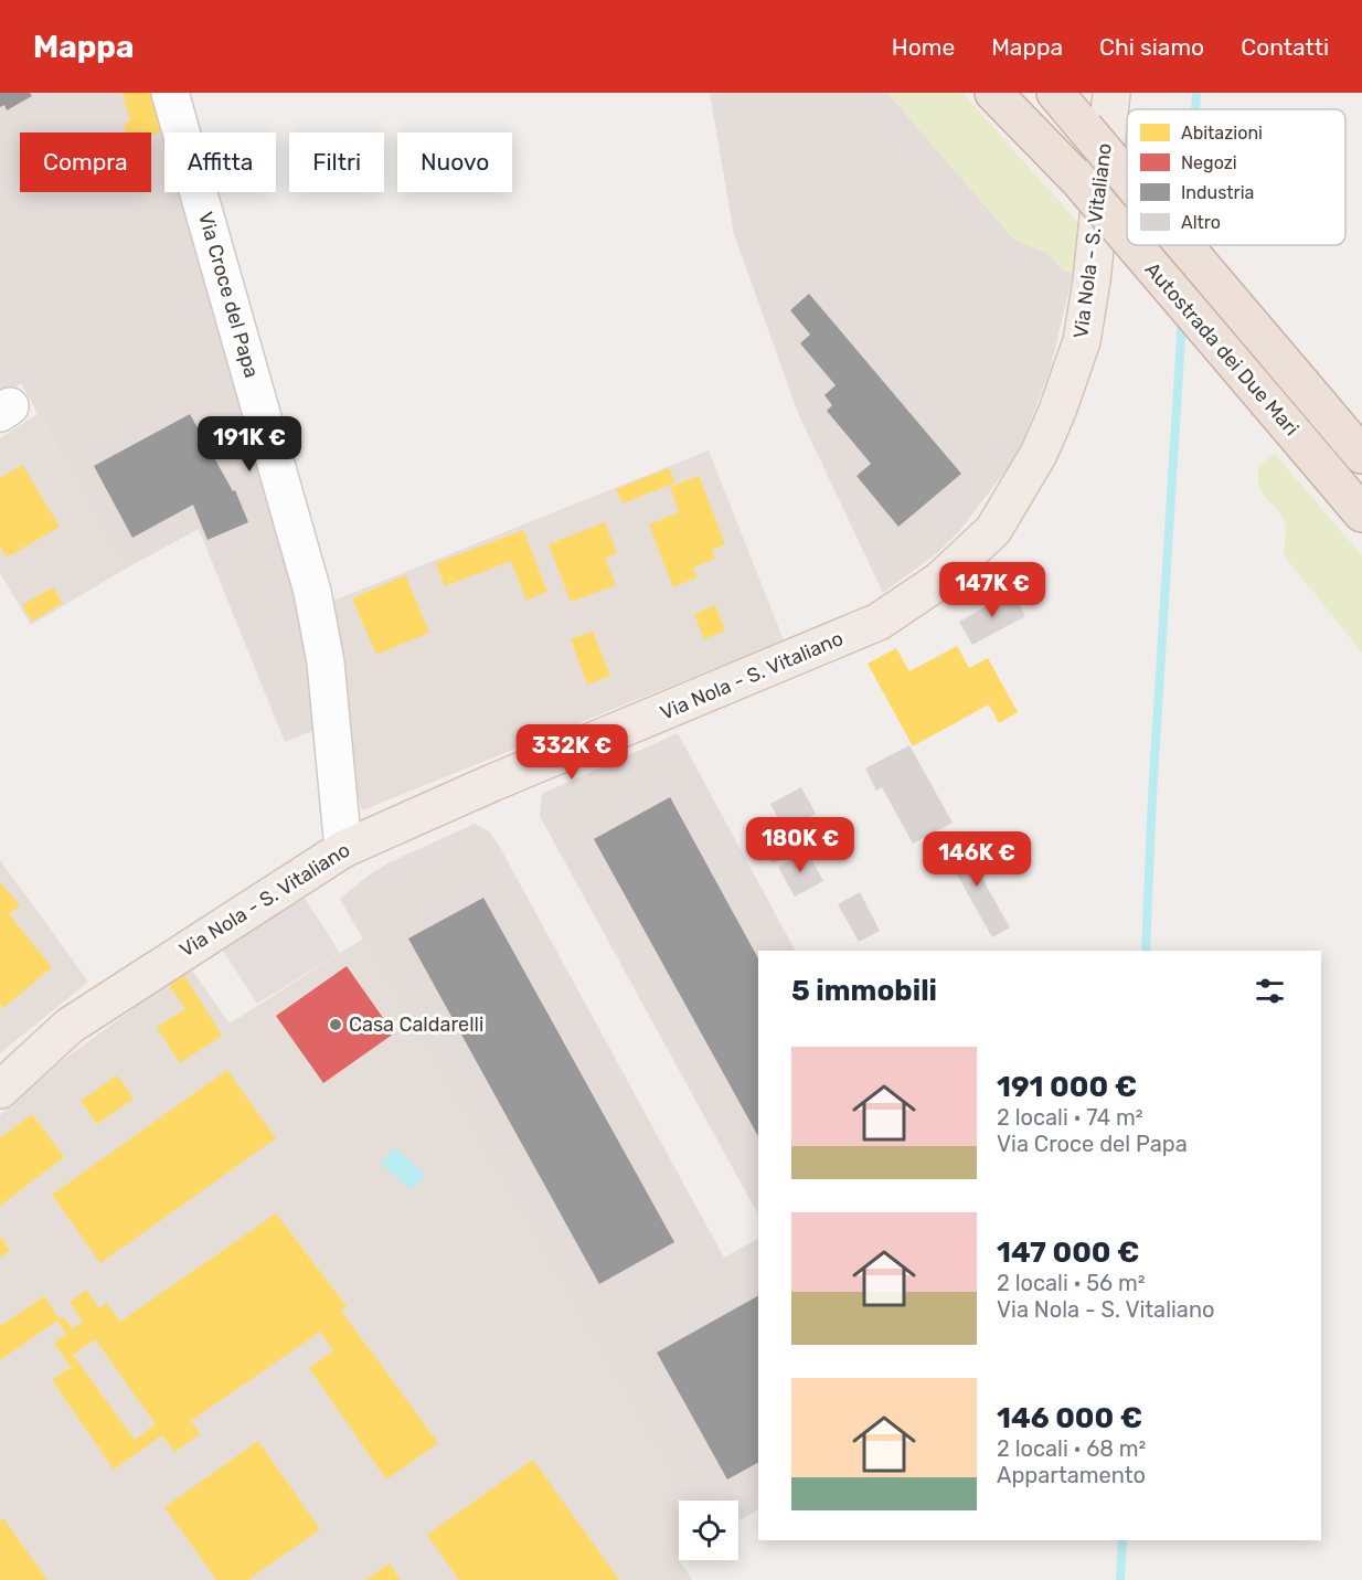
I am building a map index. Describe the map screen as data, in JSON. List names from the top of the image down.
{
  "streets": {
    "highway": ["Autostrada dei Due Mari"],
    "main road": ["Via Nola - S. Vitaliano"],
    "street": ["Via Croce del Papa"]
  },
  "crossings": [
    ["Via Nola - S. Vitaliano", "Via Croce del Papa"]
  ],
  "places": ["Casa Caldarelli"],
  "legend": [
    "Abitazioni",
    "Negozi",
    "Industria",
    "Altro"
  ],
  "page": {
    "header": "Mappa",
    "nav": [
      "Home",
      "Mappa",
      "Chi siamo",
      "Contatti"
    ],
    "chip": [
      "Compra",
      "Affitta",
      "Filtri",
      "Nuovo"
    ],
    "price": [
      "191K €",
      "147K €",
      "332K €",
      "180K €",
      "146K €"
    ],
    "heading": "5 immobili",
    "list": [
      {
        "name": "191 000 €",
        "note": "2 locali · 74 m² · Via Croce del Papa"
      },
      {
        "name": "147 000 €",
        "note": "2 locali · 56 m² · Via Nola - S. Vitaliano"
      },
      {
        "name": "146 000 €",
        "note": "2 locali · 68 m² · Appartamento"
      }
    ]
  }
}
